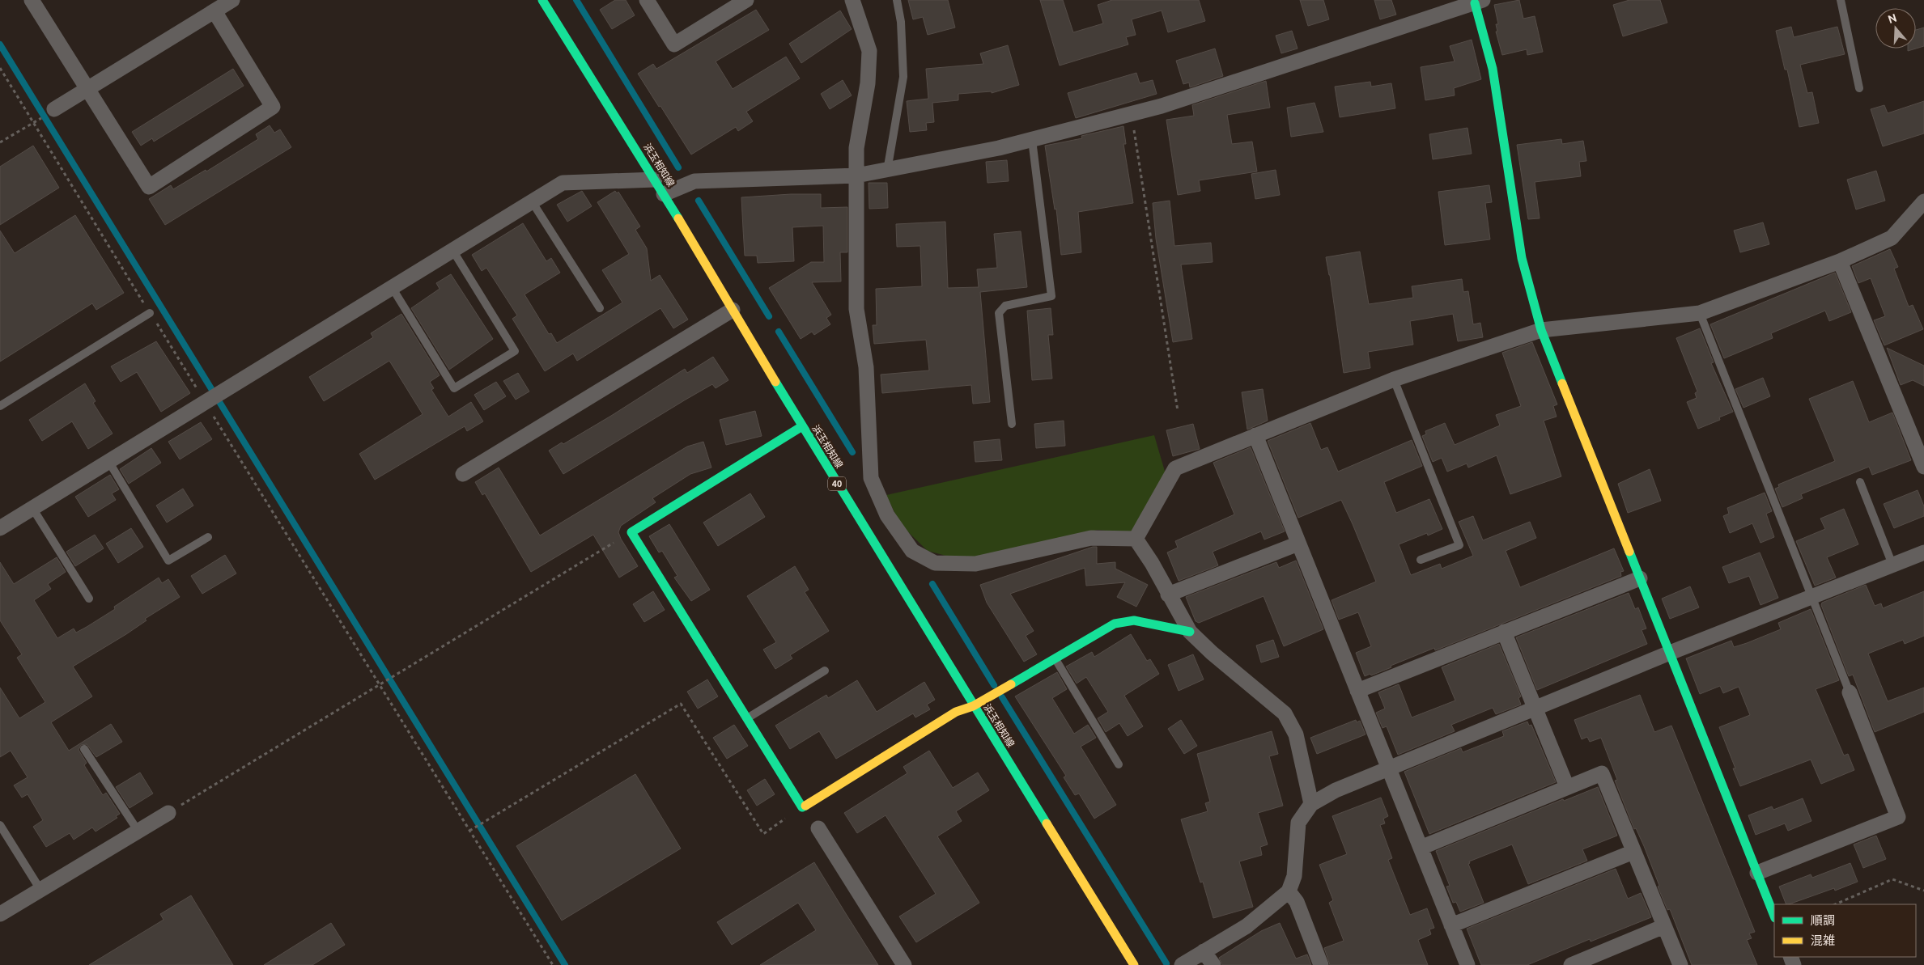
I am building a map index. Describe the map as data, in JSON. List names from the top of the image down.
{
  "streets": {
    "street": ["浜玉相知線", "40"]
  },
  "legend": ["順調", "混雑"],
  "north": "top"
}
